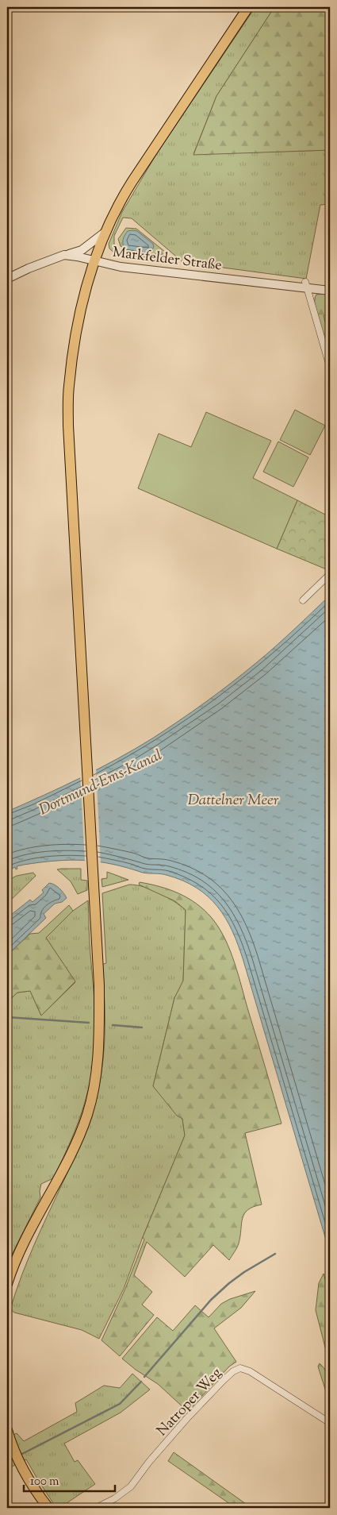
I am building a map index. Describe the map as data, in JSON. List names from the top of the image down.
{
  "streets": {
    "street": ["Markfelder Straße", "Natroper Weg"]
  },
  "water": ["Dortmund-Ems-Kanal", "Dattelner Meer"],
  "scale_bar": "100 m"
}
